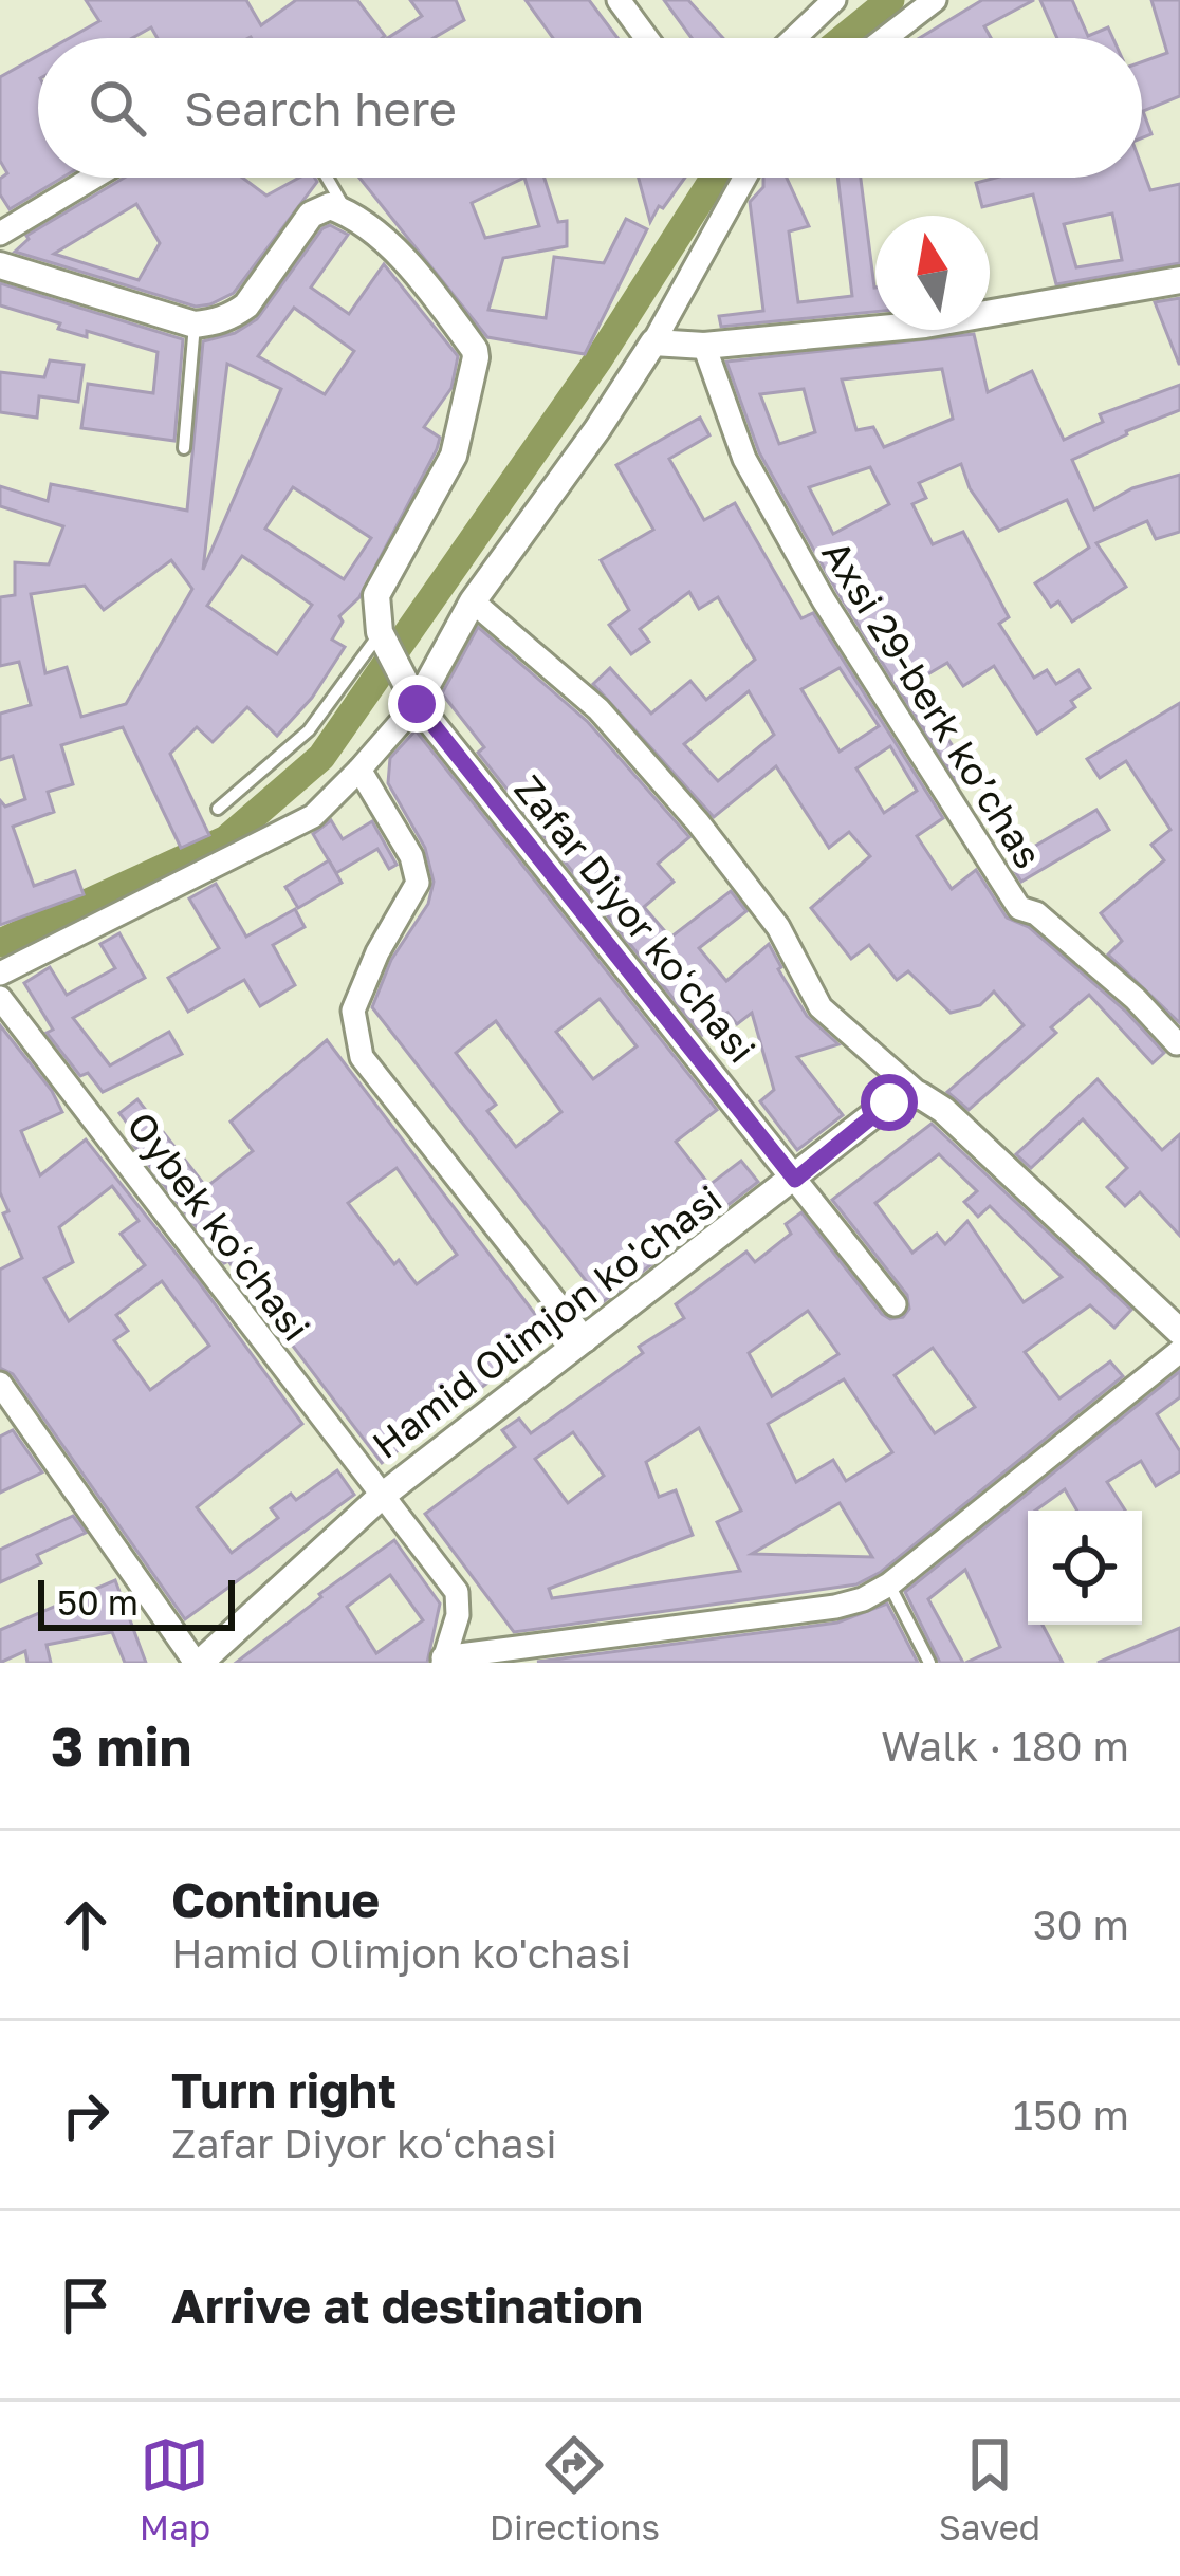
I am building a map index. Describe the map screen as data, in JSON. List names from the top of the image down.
{
  "streets": {
    "street": [
      "Аxsi 29-berk koʼchas",
      "Zafar Diyor koʻchasi",
      "Oybek koʻchasi",
      "Hamid Olimjon ko'chasi"
    ]
  },
  "crossings": [
    ["Zafar Diyor koʻchasi", "Hamid Olimjon ko'chasi"],
    ["Oybek koʻchasi", "Hamid Olimjon ko'chasi"]
  ],
  "scale_bar": "50 m",
  "north": "top",
  "page": {
    "search": "Search here",
    "scale": "50 m",
    "heading": ["3 min", "Walk · 180 m"],
    "list": [
      ["Continue", "Hamid Olimjon ko'chasi", "30 m"],
      ["Turn right", "Zafar Diyor koʻchasi", "150 m"],
      "Arrive at destination"
    ],
    "nav": ["Map", "Directions", "Saved"]
  }
}
